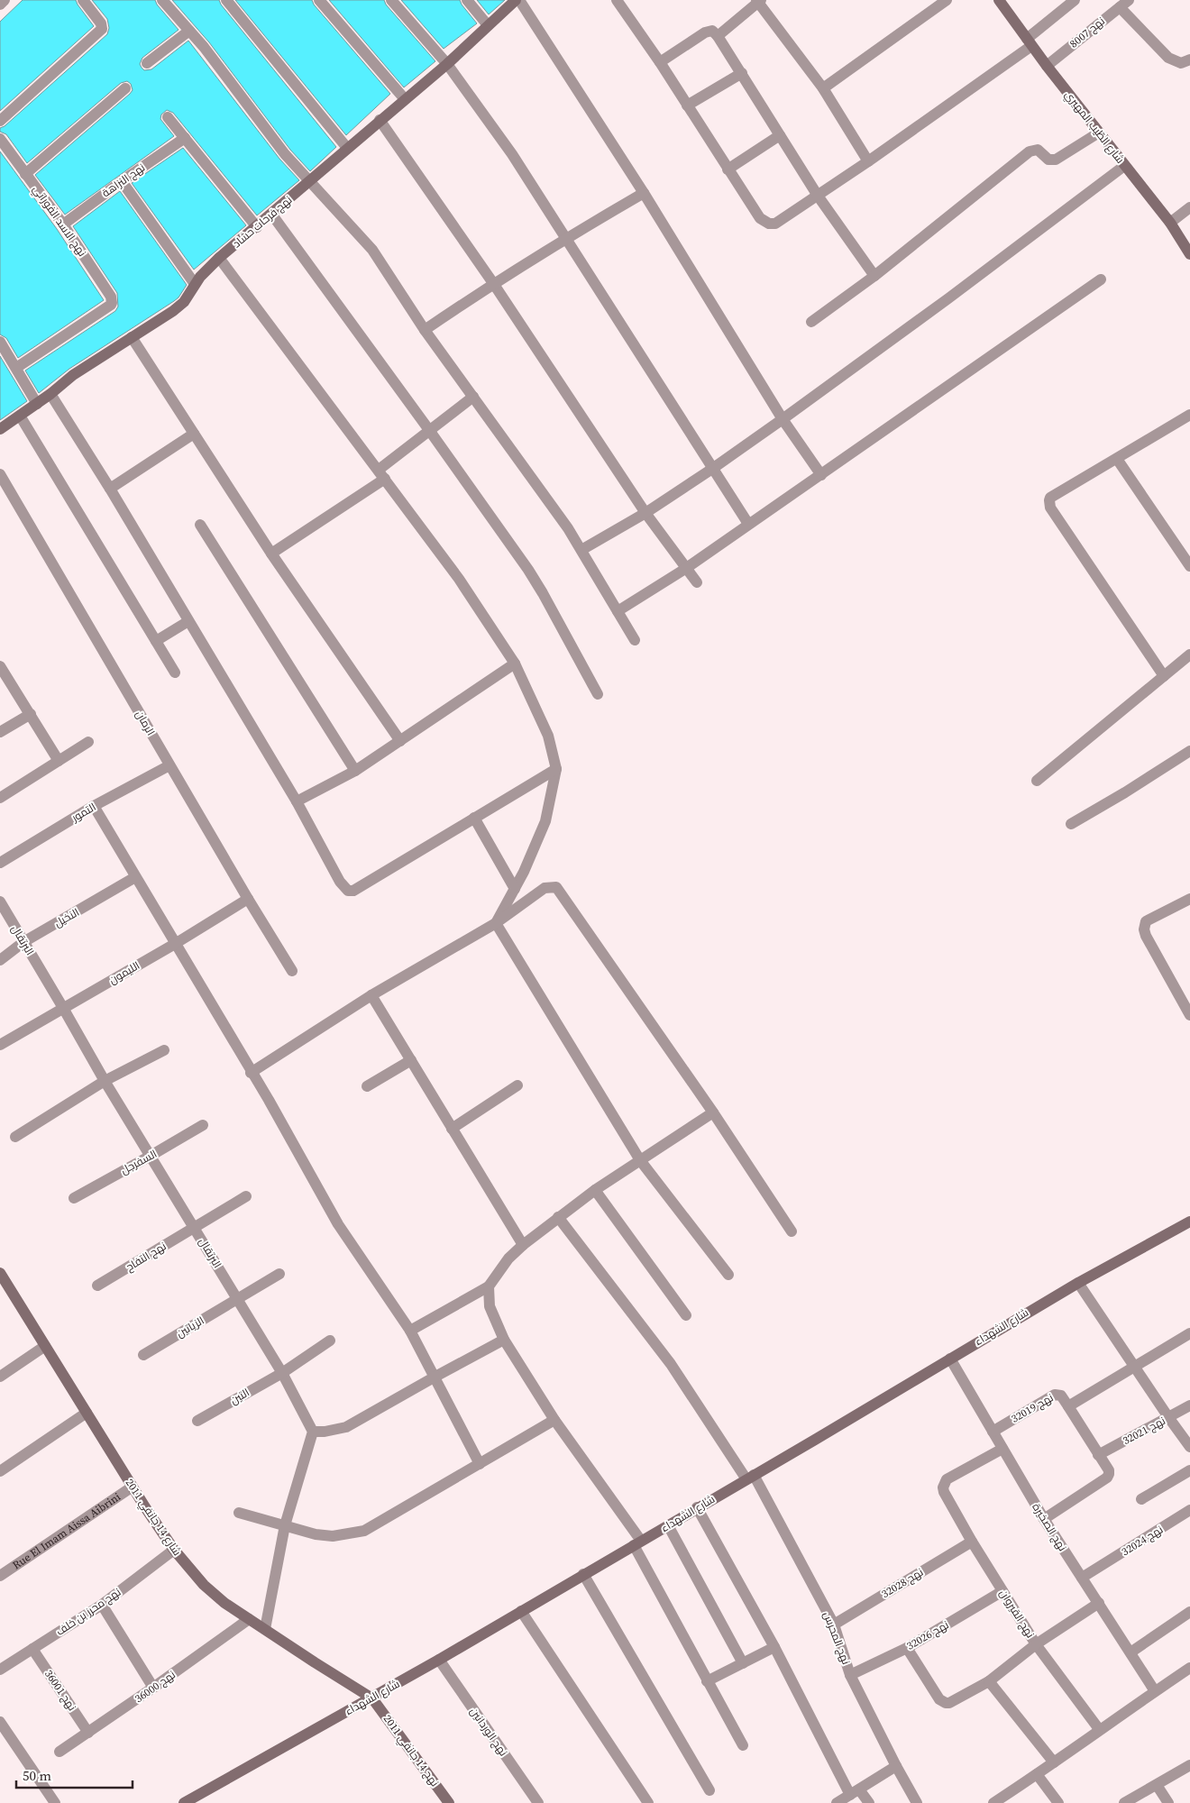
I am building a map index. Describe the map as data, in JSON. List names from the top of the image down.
{
  "streets": {
    "street": [
      "نهج 8007",
      "شارع الطّيب المهيري",
      "نهج النزاهة",
      "نهج الاسد الفوراتي",
      "نهج فرحات حشاد",
      "الرمان",
      "التمور",
      "النخيل",
      "البرتقال",
      "الليمون",
      "السفرجل",
      "نهج التفاح",
      "الزياتين",
      "شارع الشهداء",
      "التين",
      "نهج 32019",
      "نهج 32021",
      "شارع 14 جانفي 2011",
      "نهج الصخيرة",
      "Rue El Imam Aissa Aibrini",
      "نهج 32024",
      "نهج 32028",
      "نهج محرز بن خلف",
      "نهج القيروان",
      "نهج 32026",
      "نهج المحرس",
      "نهج 36000",
      "نهج 36001",
      "نهج الوردانين",
      "نهج 14 جانفي 2011"
    ]
  },
  "crossings": [
    ["نهج 8007", "شارع الطّيب المهيري"],
    ["نهج النزاهة", "نهج الاسد الفوراتي"],
    ["الرمان", "التمور"],
    ["الرمان", "الليمون"],
    ["النخيل", "البرتقال"],
    ["البرتقال", "الليمون"],
    ["البرتقال", "السفرجل"],
    ["البرتقال", "نهج التفاح"],
    ["البرتقال", "الزياتين"],
    ["البرتقال", "التين"],
    ["شارع الشهداء", "شارع 14 جانفي 2011"],
    ["شارع الشهداء", "نهج الصخيرة"],
    ["شارع الشهداء", "نهج المحرس"],
    ["شارع الشهداء", "نهج الوردانين"],
    ["شارع الشهداء", "نهج 14 جانفي 2011"],
    ["نهج 32019", "نهج الصخيرة"],
    ["شارع 14 جانفي 2011", "Rue El Imam Aissa Aibrini"],
    ["شارع 14 جانفي 2011", "نهج محرز بن خلف"],
    ["شارع 14 جانفي 2011", "نهج 36000"],
    ["شارع 14 جانفي 2011", "نهج 14 جانفي 2011"],
    ["نهج الصخيرة", "نهج 32024"],
    ["نهج الصخيرة", "نهج القيروان"],
    ["نهج 32028", "نهج القيروان"],
    ["نهج 32028", "نهج المحرس"],
    ["نهج محرز بن خلف", "نهج 36001"],
    ["نهج القيروان", "نهج 32026"],
    ["نهج 32026", "نهج المحرس"],
    ["نهج 36000", "نهج 36001"]
  ],
  "scale_bar": "50 m"
}
